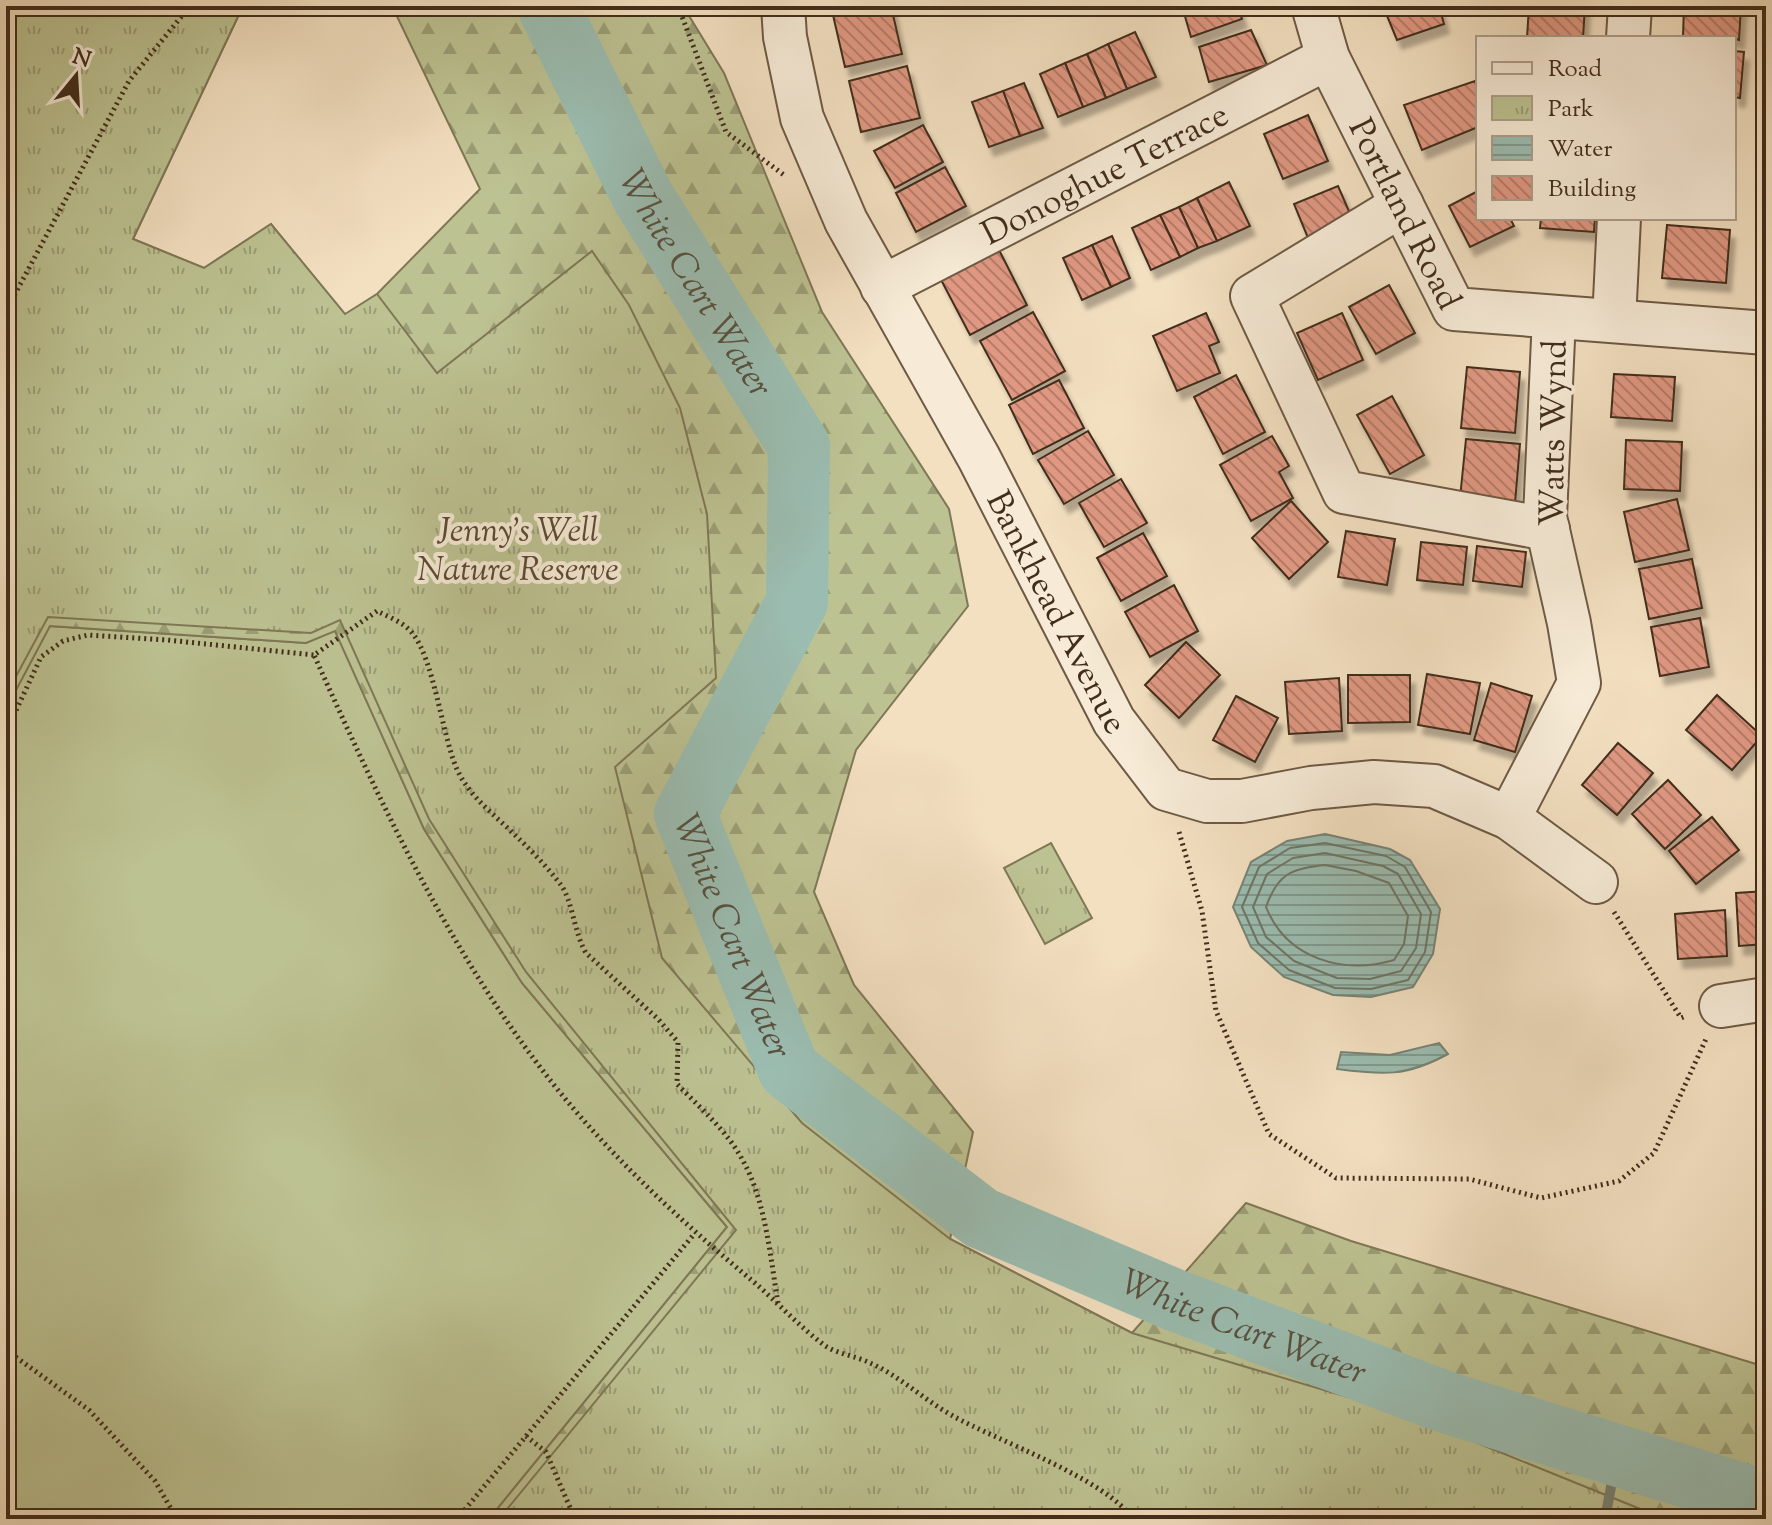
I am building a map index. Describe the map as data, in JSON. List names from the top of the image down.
{
  "streets": {
    "street": [
      "Donoghue Terrace",
      "Portland Road",
      "Watts Wynd",
      "Bankhead Avenue"
    ]
  },
  "crossings": [
    ["Donoghue Terrace", "Portland Road"],
    ["Donoghue Terrace", "Bankhead Avenue"],
    ["Portland Road", "Watts Wynd"]
  ],
  "water": ["White Cart Water"],
  "parks": ["Jenny's Well Nature Reserve"],
  "legend": [
    "Road",
    "Park",
    "Water",
    "Building"
  ],
  "north": "top"
}
